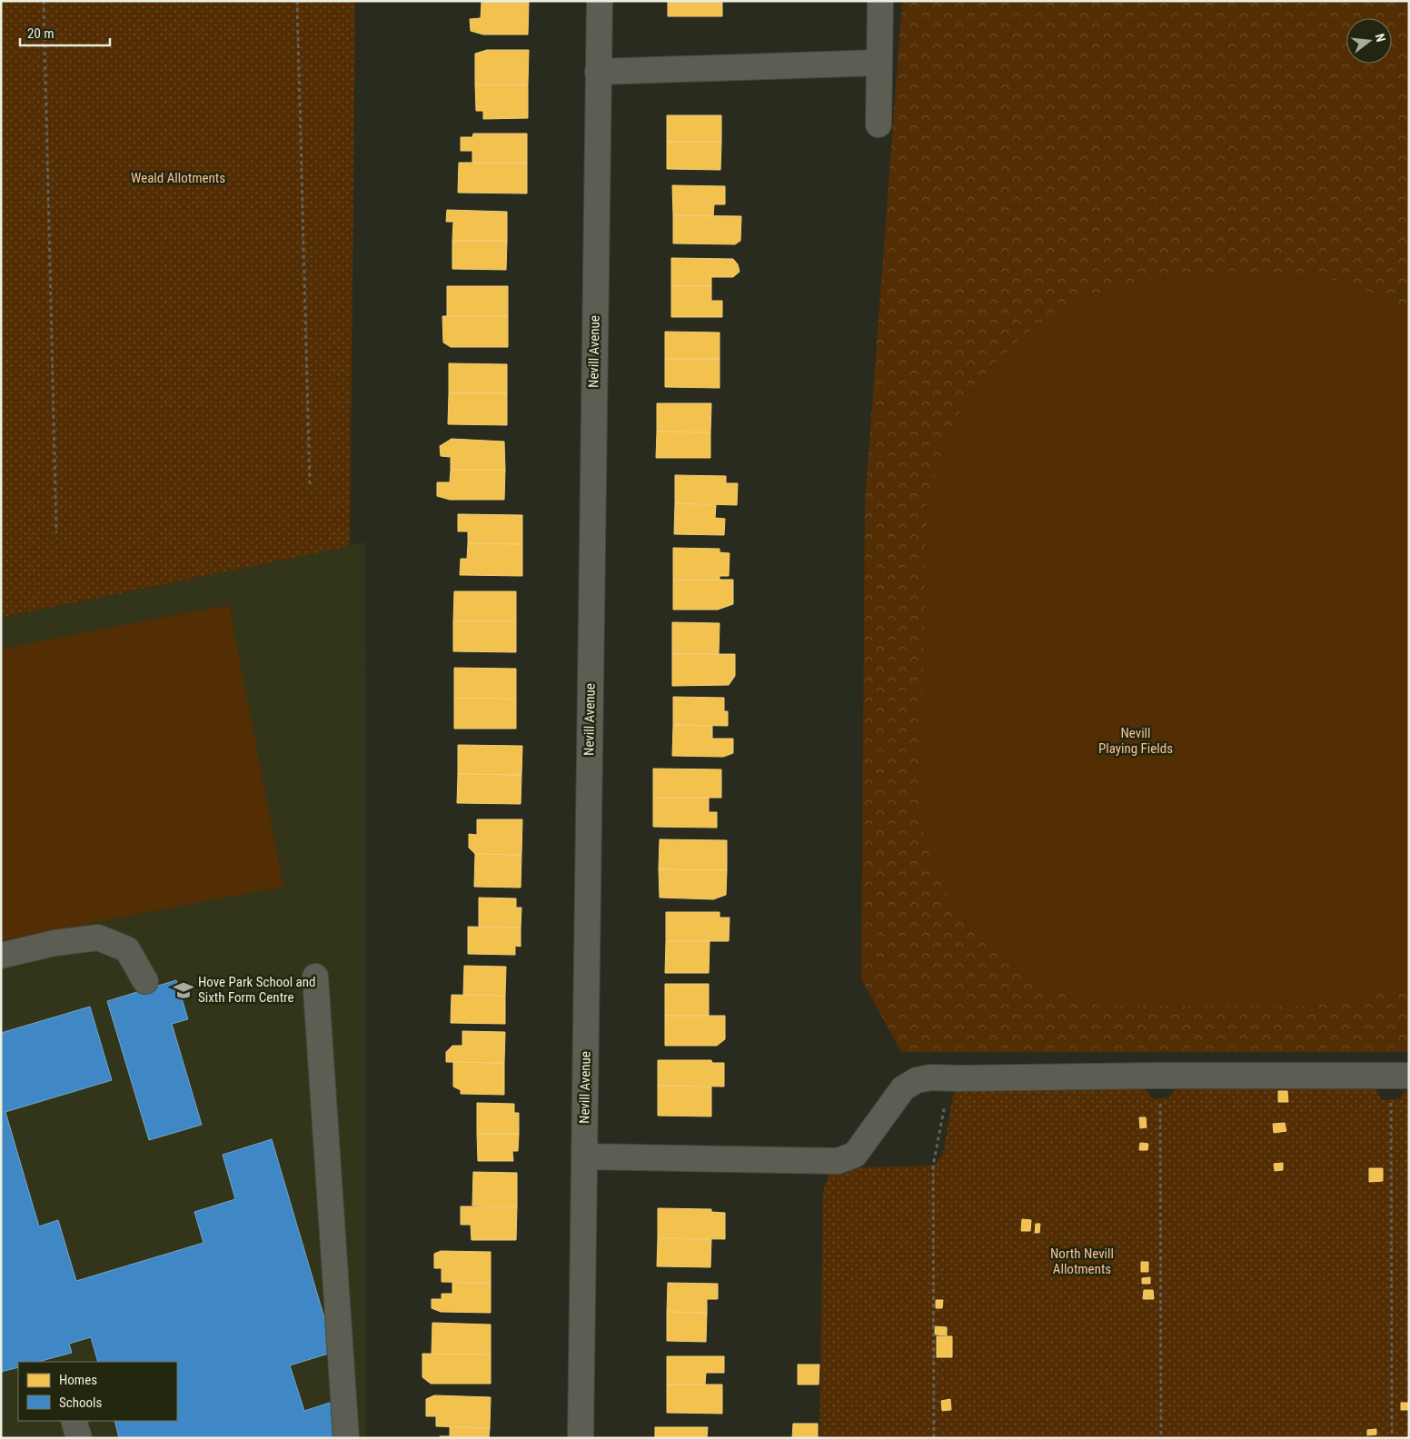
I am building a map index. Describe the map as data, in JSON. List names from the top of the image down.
{
  "streets": {
    "street": ["Nevill Avenue"]
  },
  "parks": ["Weald Allotments", "Nevill Playing Fields", "North Nevill Allotments"],
  "places": {
    "school or university": ["Hove Park School and Sixth Form Centre"]
  },
  "legend": ["Homes", "Schools"],
  "scale_bar": "20 m",
  "north": "right"
}
